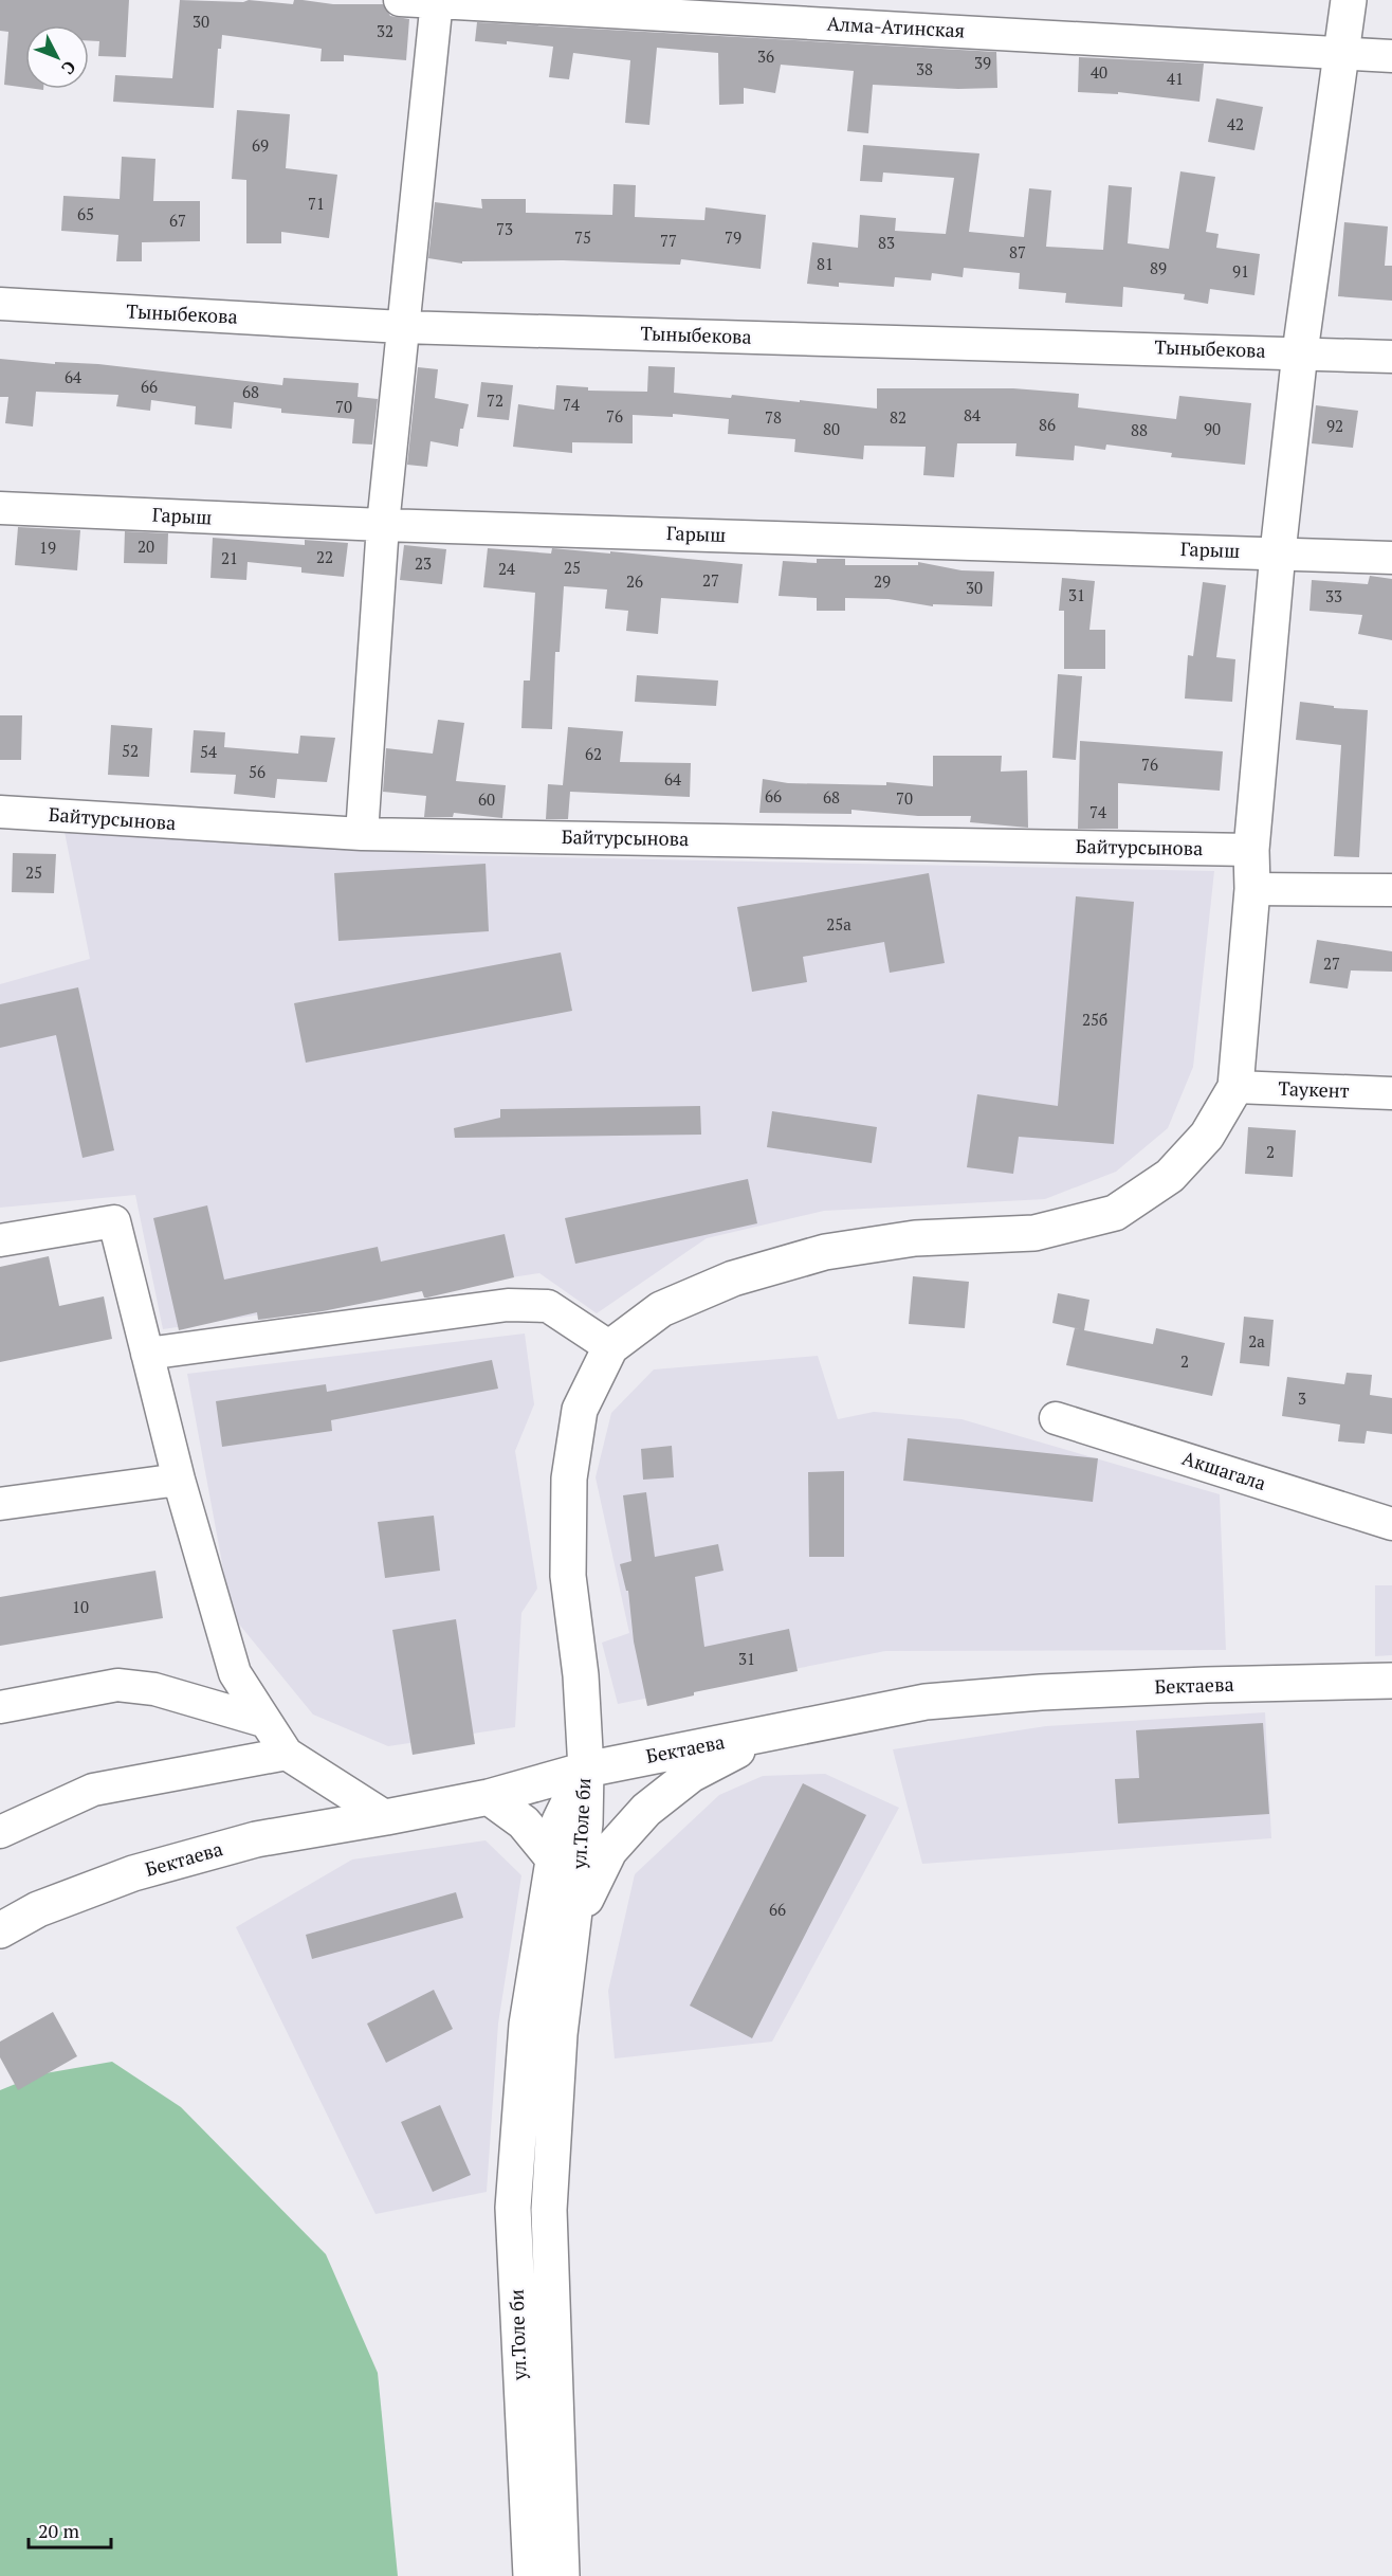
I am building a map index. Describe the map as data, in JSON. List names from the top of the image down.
{
  "streets": {
    "main road": ["Бектаева", "ул.Толе би"],
    "street": [
      "Алма-Атинская",
      "Тыныбекова",
      "Гарыш",
      "Байтурсынова",
      "Таукент",
      "Акшагала"
    ]
  },
  "crossings": [
    ["Бектаева", "ул.Толе би"]
  ],
  "house_numbers": [
    "30",
    "32",
    "36",
    "39",
    "38",
    "40",
    "41",
    "42",
    "69",
    "71",
    "65",
    "67",
    "73",
    "75",
    "79",
    "77",
    "83",
    "87",
    "81",
    "89",
    "91",
    "64",
    "66",
    "68",
    "72",
    "74",
    "70",
    "84",
    "76",
    "78",
    "82",
    "86",
    "92",
    "80",
    "90",
    "88",
    "20",
    "19",
    "22",
    "21",
    "23",
    "25",
    "24",
    "27",
    "26",
    "29",
    "30",
    "31",
    "33",
    "52",
    "54",
    "62",
    "76",
    "56",
    "64",
    "66",
    "68",
    "70",
    "60",
    "74",
    "25",
    "25а",
    "27",
    "25б",
    "2",
    "2а",
    "2",
    "3",
    "10",
    "31",
    "66"
  ],
  "scale_bar": "20 m",
  "north": "bottom right"
}
